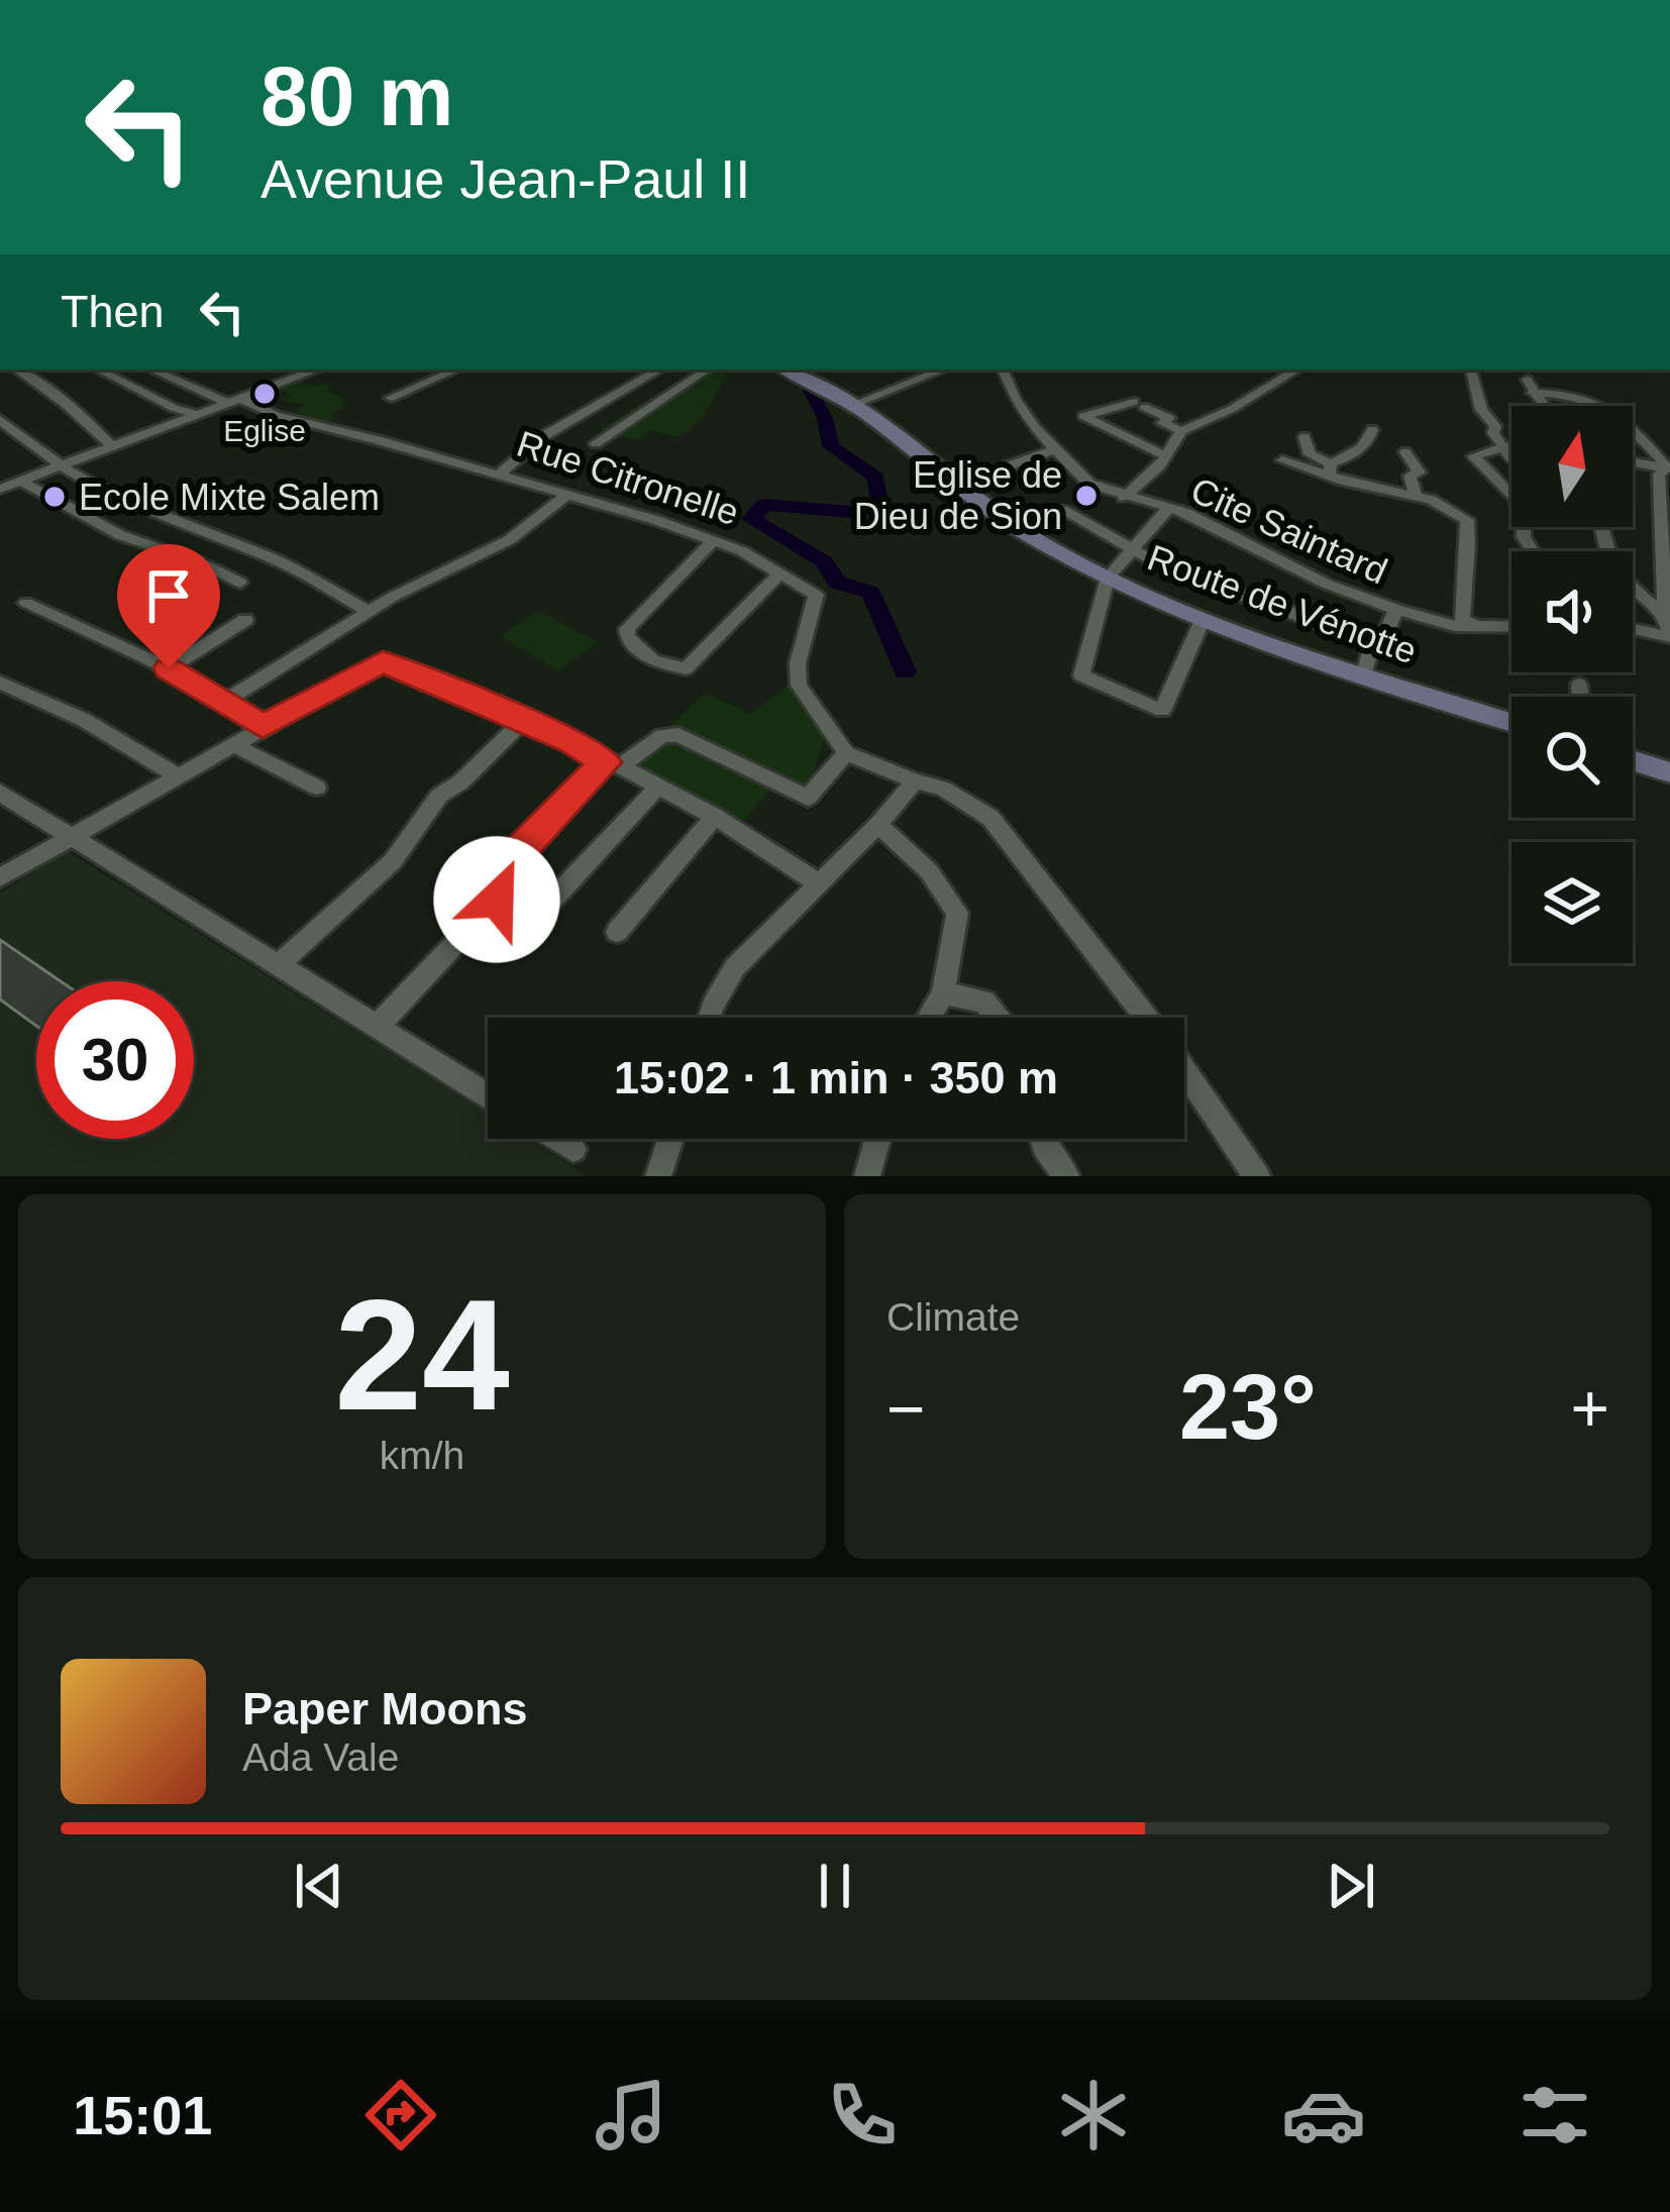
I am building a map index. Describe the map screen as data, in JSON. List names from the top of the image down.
{
  "streets": {
    "street": ["Rue Citronelle", "Cite Saintard", "Route de Vénotte"]
  },
  "crossings": [
    ["Cite Saintard", "Route de Vénotte"]
  ],
  "places": ["Eglise", "Eglise de Dieu de Sion", "Ecole Mixte Salem"],
  "north": "top",
  "page": {
    "turn": ["80 m", "Avenue Jean-Paul II"],
    "then": "Then",
    "limit": "30",
    "trip": "15:02 · 1 min · 350 m",
    "tile": [
      ["24", "km/h"],
      "Climate"
    ],
    "heat": ["−", "23°", "+"],
    "song": ["Paper Moons", "Ada Vale"],
    "tabs": "15:01"
  }
}
